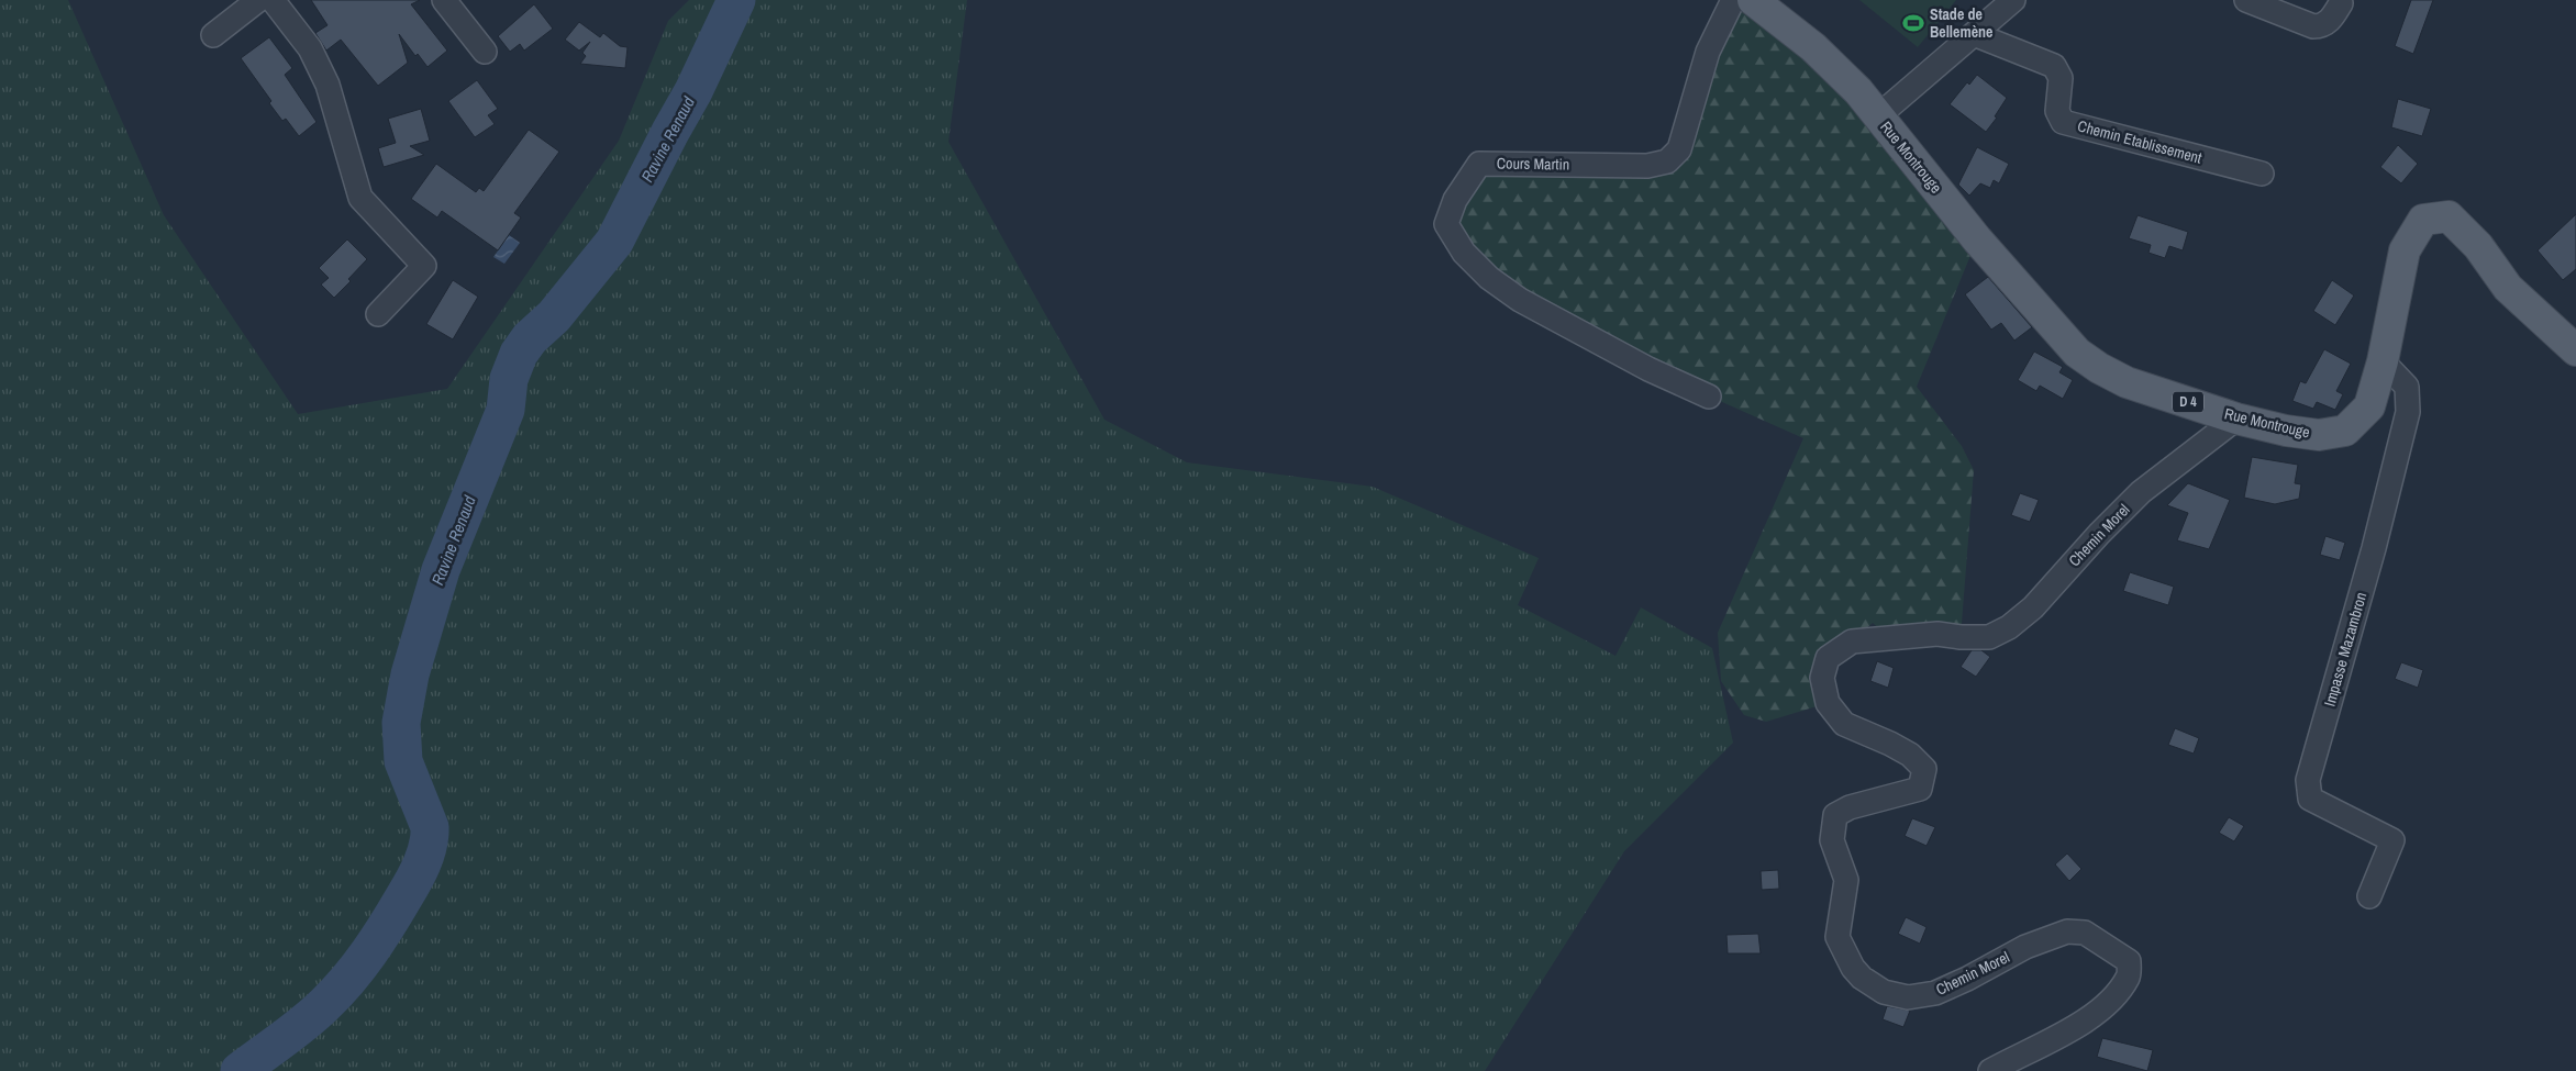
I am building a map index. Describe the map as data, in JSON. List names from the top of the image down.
{
  "streets": {
    "main road": ["Rue Montrouge", "D 4"],
    "street": [
      "Chemin Etablissement",
      "Cours Martin",
      "Chemin Morel",
      "Impasse Mazambron"
    ]
  },
  "crossings": [
    ["Rue Montrouge", "Chemin Morel"],
    ["Rue Montrouge", "Impasse Mazambron"]
  ],
  "water": ["Ravine Renaud"],
  "places": {
    "sports": ["Stade de Bellemène"]
  }
}
